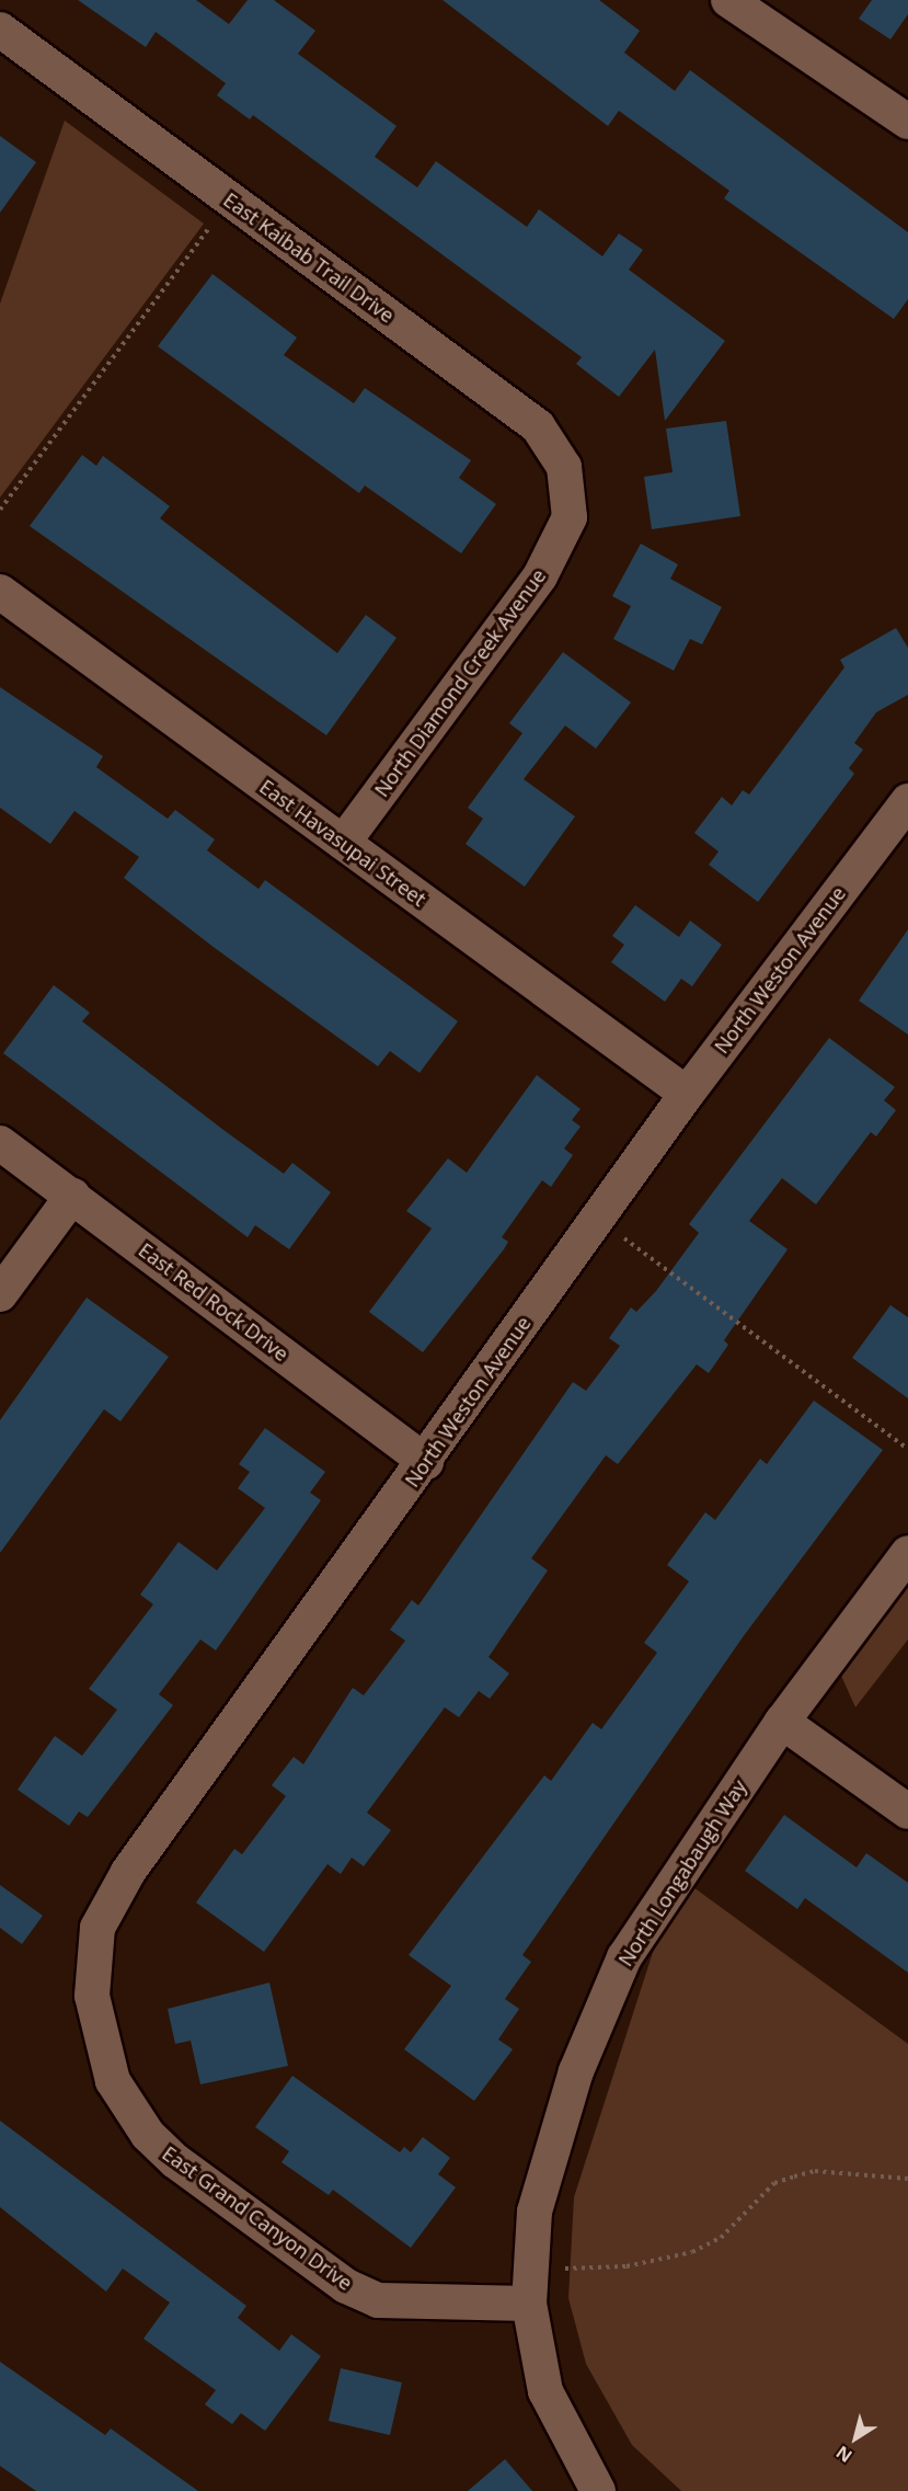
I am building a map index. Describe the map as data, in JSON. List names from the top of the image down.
{
  "streets": {
    "street": [
      "East Kaibab Trail Drive",
      "North Diamond Creek Avenue",
      "East Havasupai Street",
      "North Weston Avenue",
      "East Red Rock Drive",
      "North Longabaugh Way",
      "East Grand Canyon Drive"
    ]
  },
  "crossings": [
    ["East Kaibab Trail Drive", "North Diamond Creek Avenue"],
    ["North Diamond Creek Avenue", "East Havasupai Street"],
    ["East Havasupai Street", "North Weston Avenue"],
    ["North Weston Avenue", "East Red Rock Drive"],
    ["North Weston Avenue", "East Grand Canyon Drive"],
    ["North Longabaugh Way", "East Grand Canyon Drive"]
  ],
  "north": "bottom left"
}
